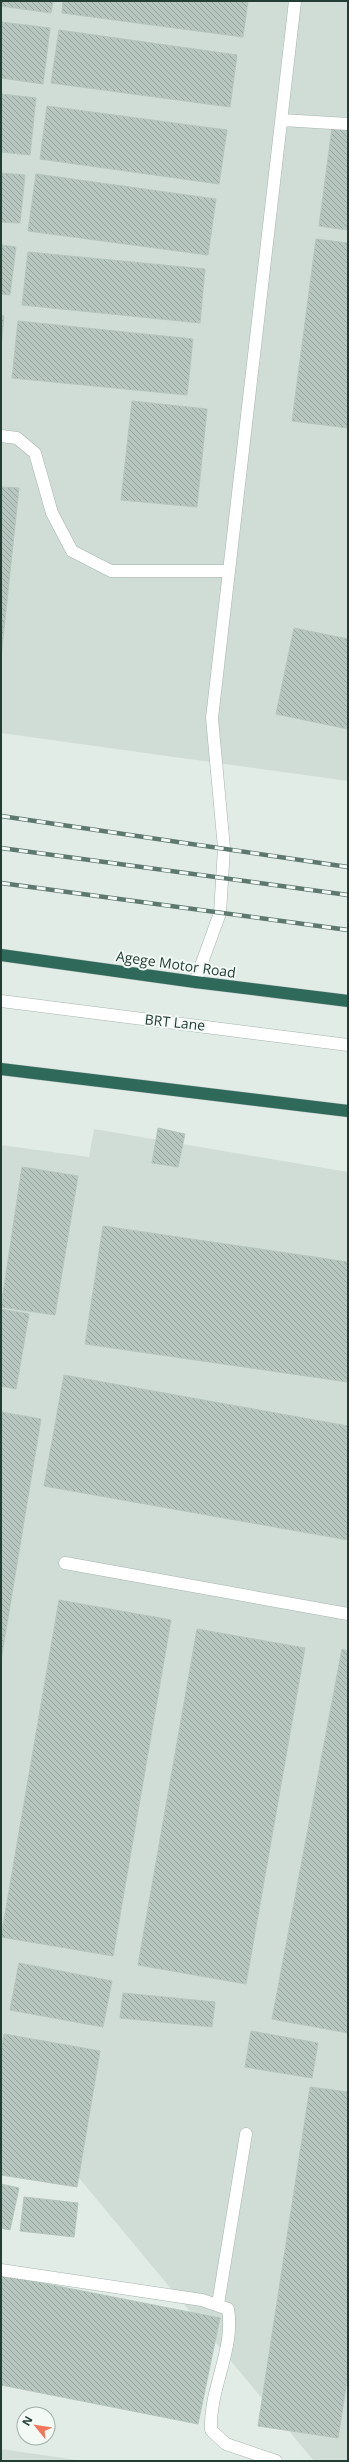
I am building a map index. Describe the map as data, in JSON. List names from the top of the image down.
{
  "streets": {
    "highway": ["Agege Motor Road"],
    "lane": ["BRT Lane"]
  },
  "north": "top left"
}
